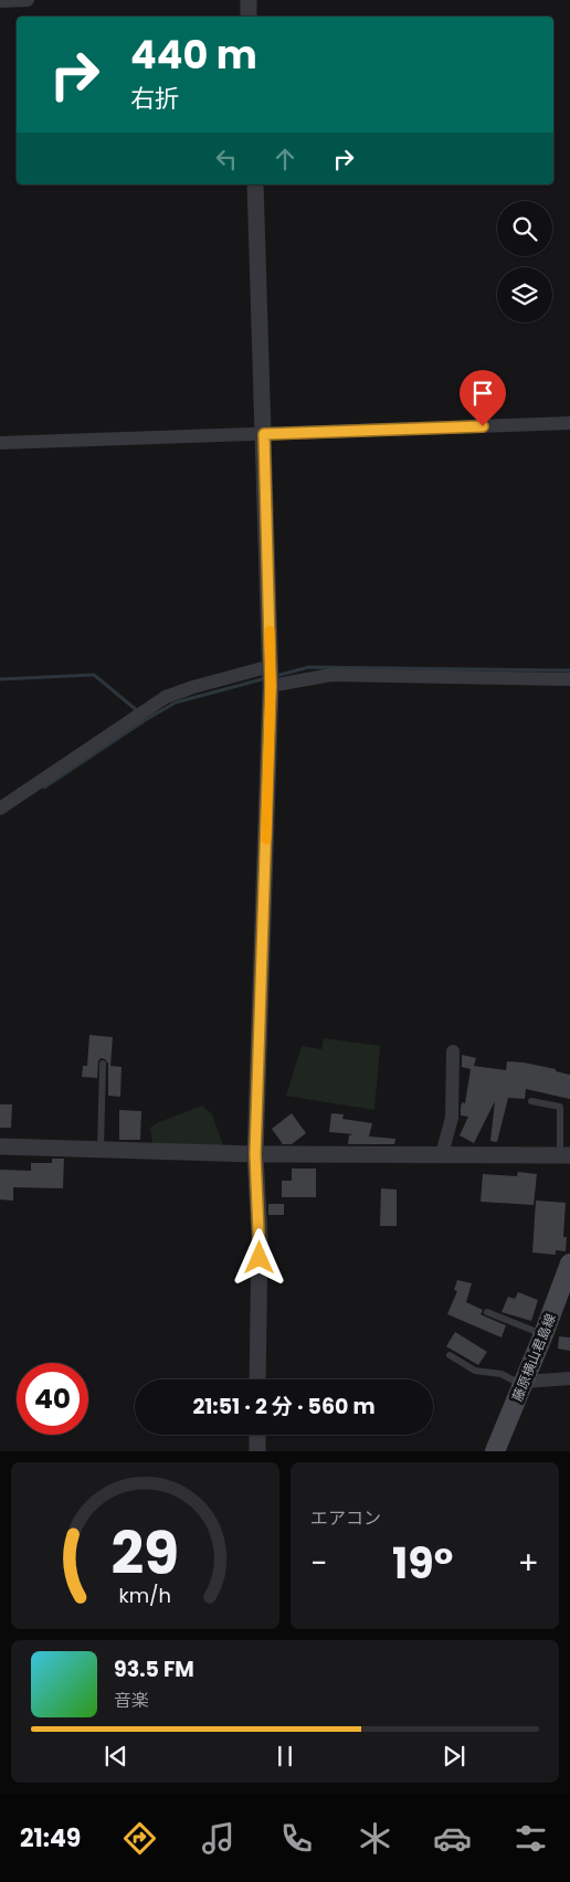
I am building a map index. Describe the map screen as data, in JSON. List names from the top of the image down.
{
  "streets": {
    "main road": ["藤原横山君島線"]
  },
  "page": {
    "turn": ["440 m", "右折"],
    "limit": "40",
    "trip": "21:51 · 2 分 · 560 m",
    "tile": "エアコン",
    "heat": ["−", "19°", "+"],
    "song": ["93.5 FM", "音楽"],
    "tabs": "21:49",
    "gauge": ["29", "km/h"]
  }
}
